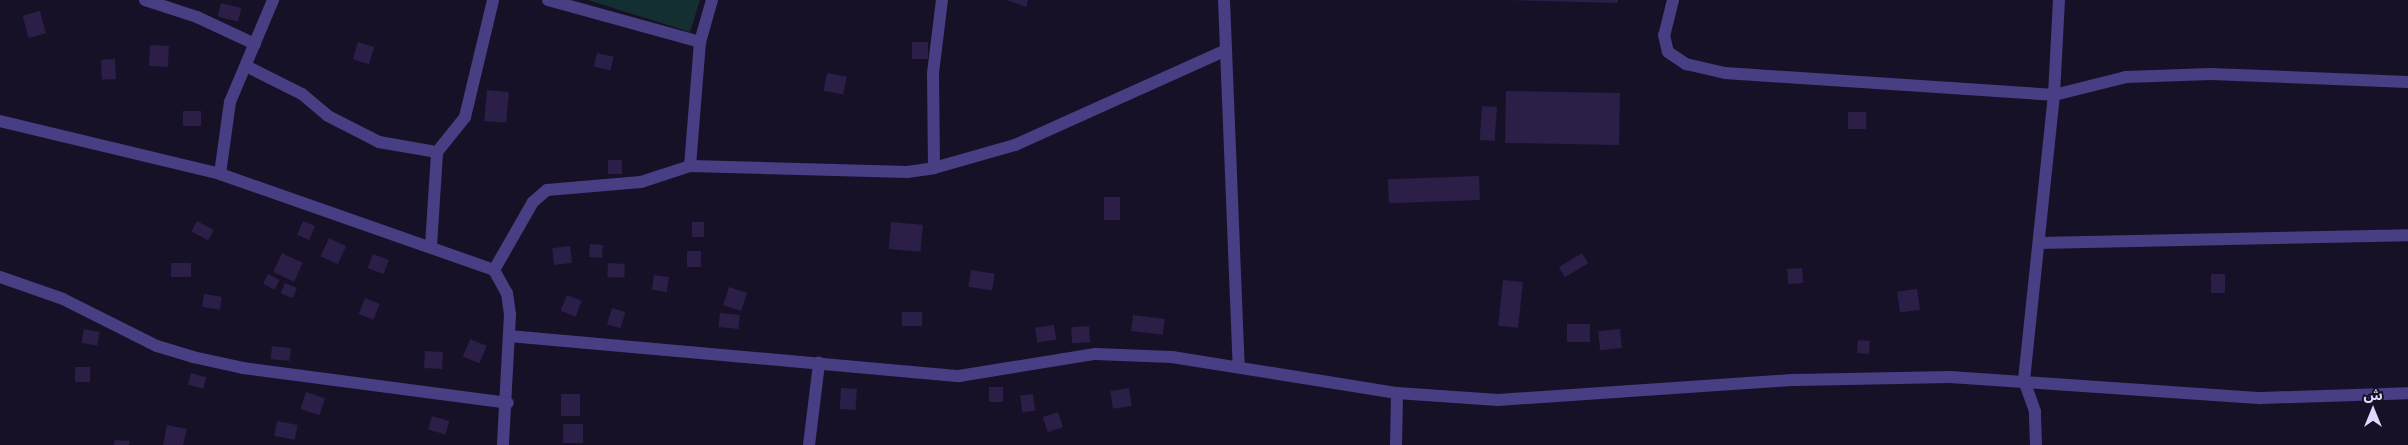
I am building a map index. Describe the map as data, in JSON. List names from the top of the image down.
{
  "north": "top"
}
